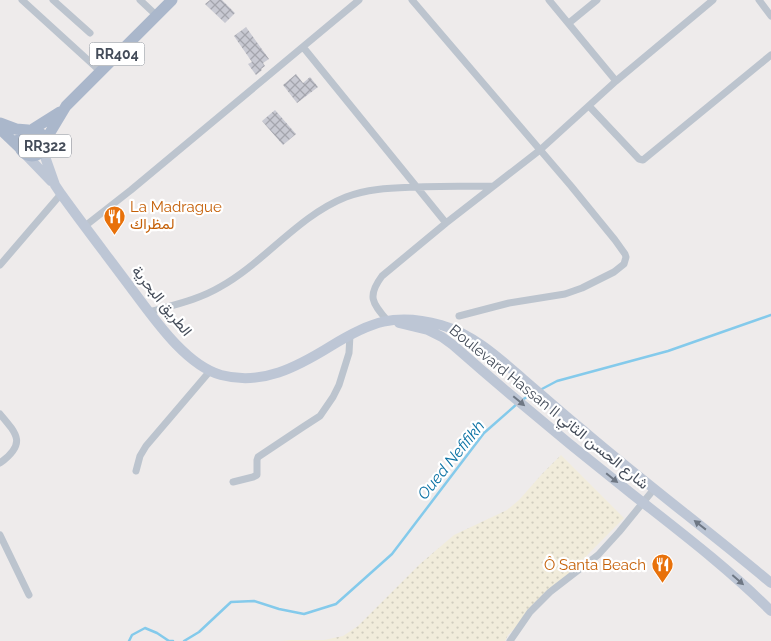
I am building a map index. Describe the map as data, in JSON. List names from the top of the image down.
{
  "streets": {
    "main road": [
      "RR404",
      "RR322",
      "الطريق البحرية",
      "Boulevard Hassan II شارع الحسن الثاني"
    ]
  },
  "crossings": [
    ["RR404", "RR322"],
    ["RR322", "الطريق البحرية"],
    ["الطريق البحرية", "Boulevard Hassan II شارع الحسن الثاني"]
  ],
  "water": ["Oued Nefifikh"],
  "places": {
    "restaurant": ["La Madrague لمظراك", "Ô Santa Beach"]
  }
}
